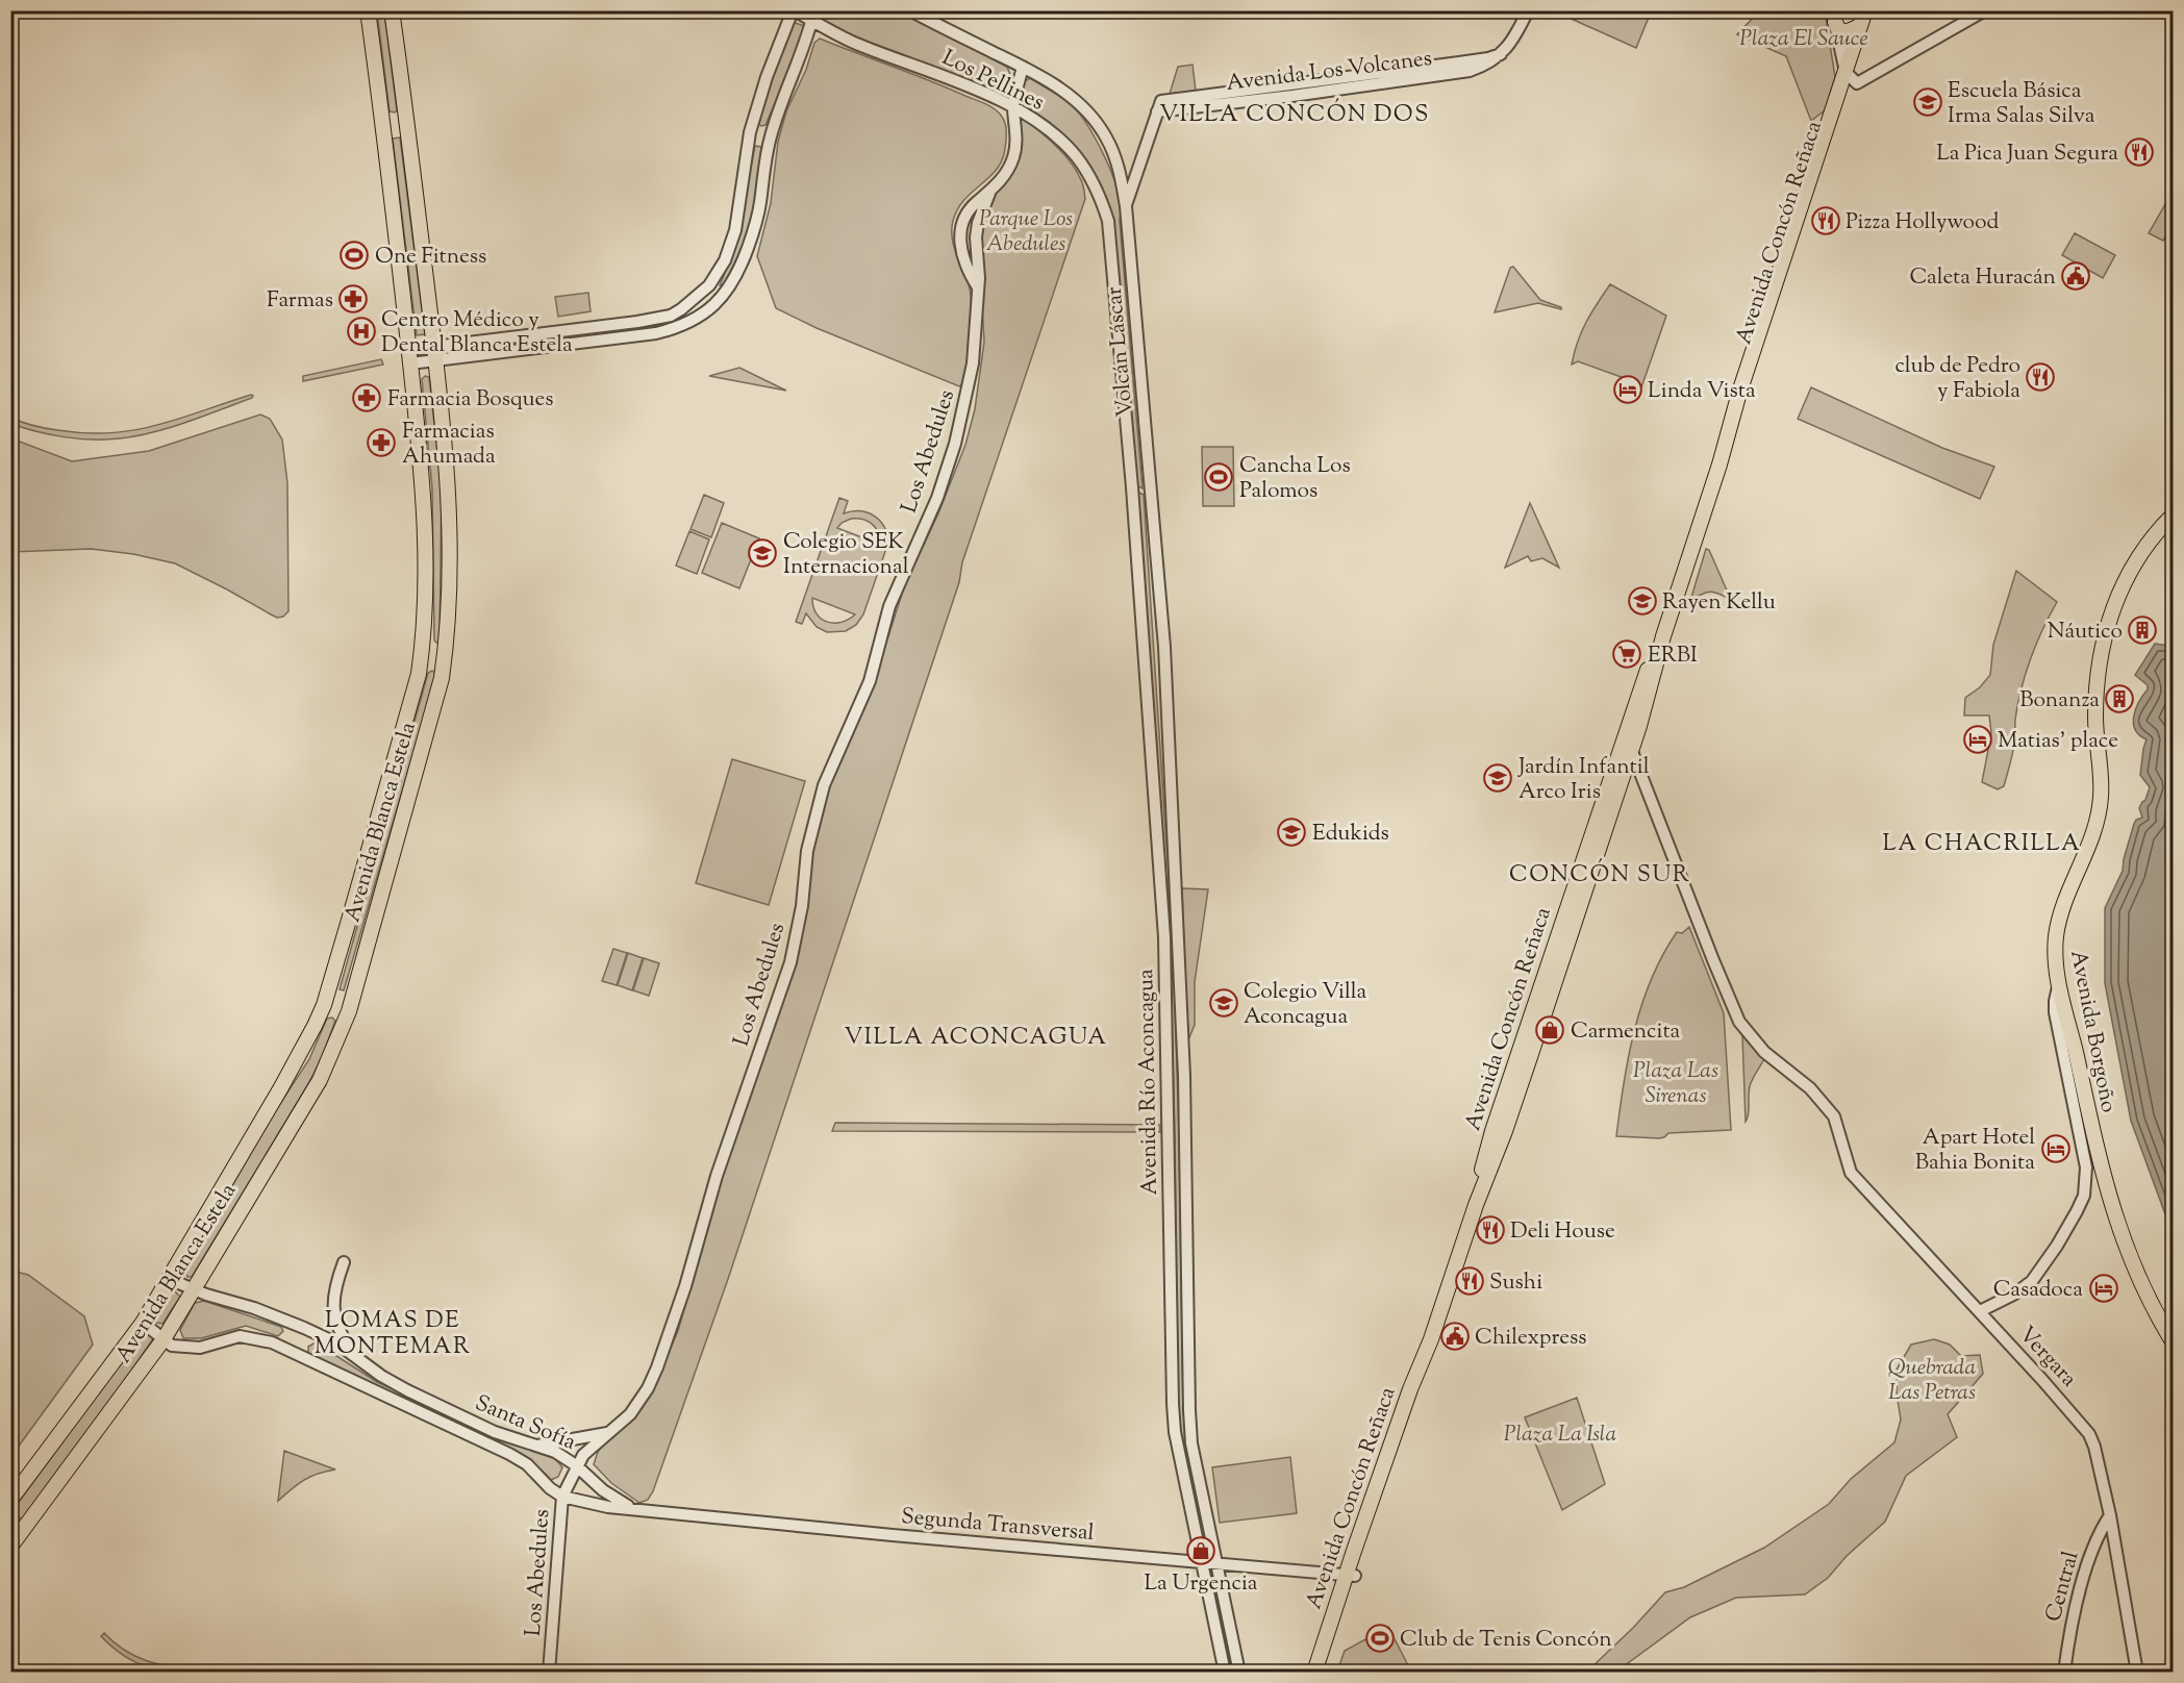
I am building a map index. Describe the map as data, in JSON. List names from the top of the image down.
{
  "streets": {
    "main road": ["Avenida Concón Reñaca", "Avenida Blanca Estela", "Avenida Borgoño"],
    "street": [
      "Avenida Los Volcanes",
      "Los Pellines",
      "Volcán Láscar",
      "Los Abedules",
      "Avenida Río Aconcagua",
      "Vergara",
      "Santa Sofía",
      "Segunda Transversal",
      "Central"
    ]
  },
  "crossings": [
    ["Avenida Los Volcanes", "Los Pellines"],
    ["Avenida Los Volcanes", "Volcán Láscar"],
    ["Los Pellines", "Volcán Láscar"],
    ["Los Pellines", "Los Abedules"],
    ["Avenida Concón Reñaca", "Vergara"],
    ["Avenida Concón Reñaca", "Segunda Transversal"],
    ["Volcán Láscar", "Avenida Río Aconcagua"],
    ["Los Abedules", "Santa Sofía"],
    ["Avenida Blanca Estela", "Santa Sofía"],
    ["Avenida Río Aconcagua", "Segunda Transversal"],
    ["Vergara", "Central"],
    ["Santa Sofía", "Segunda Transversal"]
  ],
  "districts": [
    "VILLA CONCÓN DOS",
    "LA CHACRILLA",
    "CONCÓN SUR",
    "VILLA ACONCAGUA",
    "LOMAS DE MONTEMAR"
  ],
  "parks": [
    "Plaza El Sauce",
    "Parque Los Abedules",
    "Plaza Las Sirenas",
    "Quebrada Las Petras",
    "Plaza La Isla"
  ],
  "places": {
    "school or university": [
      "Escuela Básica Irma Salas Silva",
      "Colegio SEK Internacional",
      "Rayen Kellu",
      "Jardín Infantil Arco Iris",
      "Edukids",
      "Colegio Villa Aconcagua"
    ],
    "restaurant": [
      "La Pica Juan Segura",
      "Pizza Hollywood",
      "club de Pedro y Fabiola",
      "Deli House",
      "Sushi"
    ],
    "sports": ["One Fitness", "Cancha Los Palomos", "Club de Tenis Concón"],
    "public building": ["Caleta Huracán", "Chilexpress"],
    "pharmacy": ["Farmas", "Farmacia Bosques", "Farmacias Ahumada"],
    "hospital": ["Centro Médico y Dental Blanca Estela"],
    "hotel": [
      "Linda Vista",
      "Matias' place",
      "Apart Hotel Bahia Bonita",
      "Casadoca"
    ],
    "building": ["Náutico", "Bonanza"],
    "supermarket": ["ERBI"],
    "shop": ["Carmencita", "La Urgencia"]
  }
}
